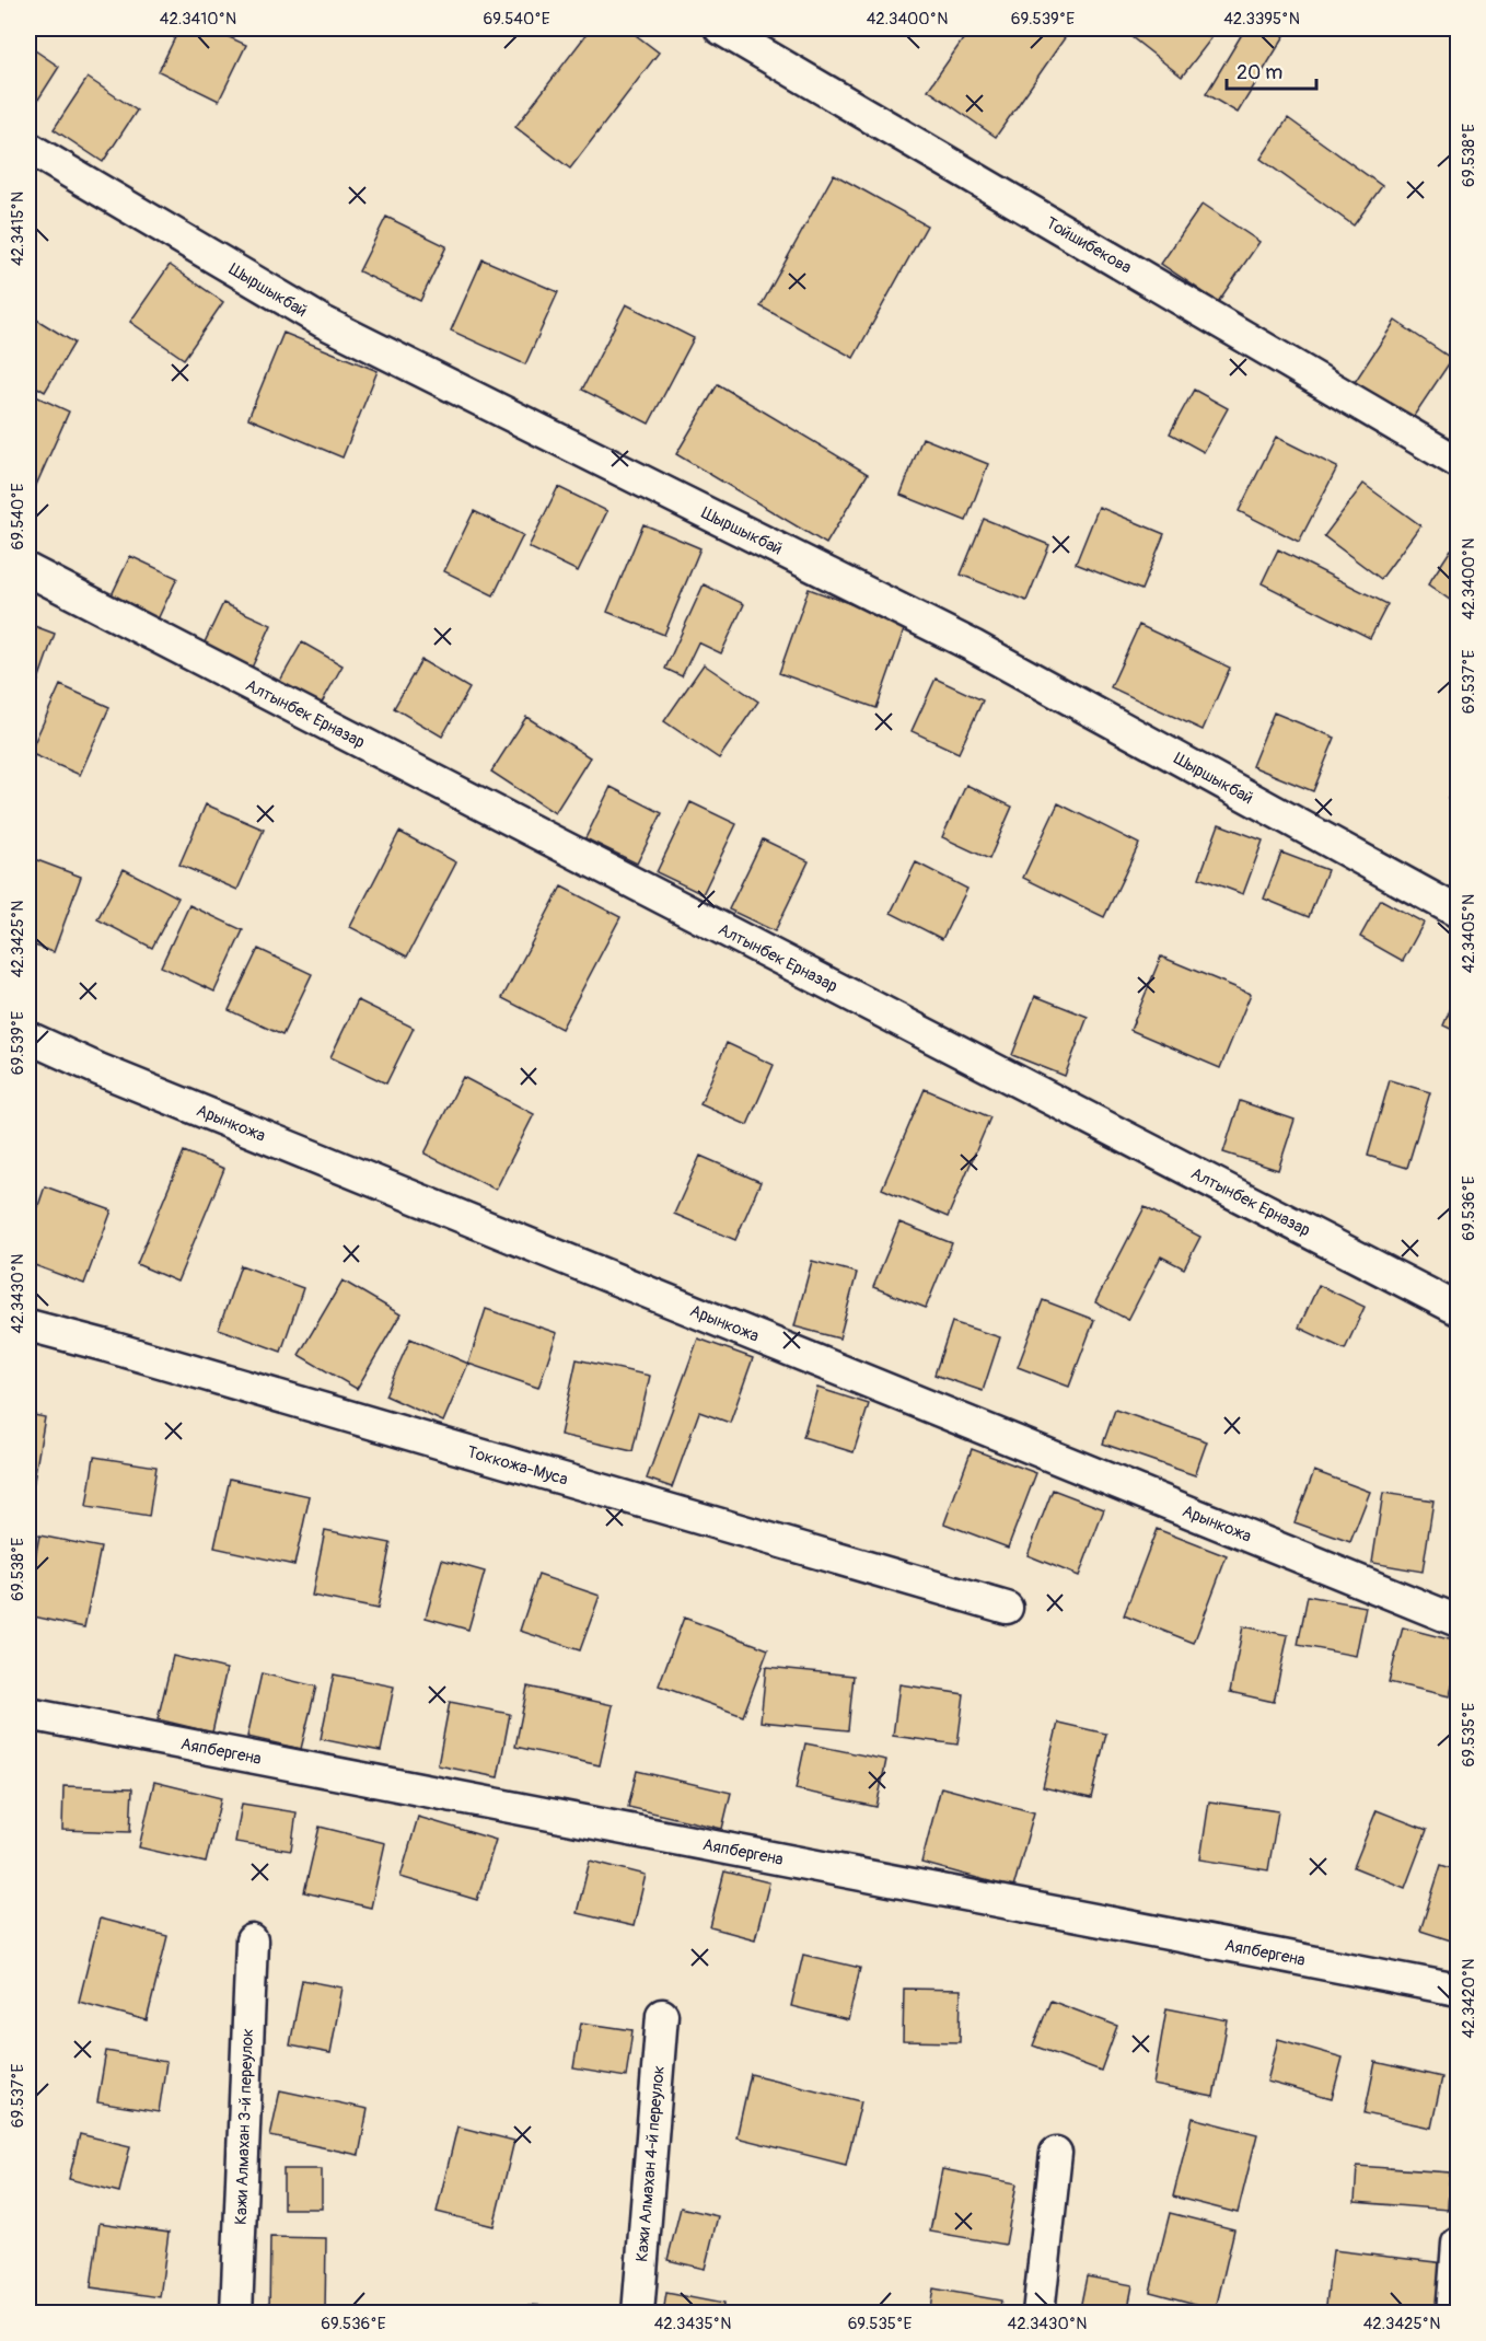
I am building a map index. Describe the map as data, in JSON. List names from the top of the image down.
{
  "streets": {
    "street": [
      "Тойшибекова",
      "Шыршыкбай",
      "Алтынбек Ерназар",
      "Арынкожа",
      "Токкожа-Муса",
      "Аяпбергена",
      "Кажи Алмахан 3-й переулок",
      "Кажи Алмахан 4-й переулок"
    ]
  },
  "scale_bar": "20 m",
  "coordinates": [
    "42.3410°N",
    "69.540°E",
    "42.3400°N",
    "69.539°E",
    "42.3395°N",
    "69.538°E",
    "42.3415°N",
    "69.537°E",
    "42.3405°N",
    "42.3425°N",
    "69.536°E",
    "42.3430°N",
    "69.535°E",
    "42.3420°N",
    "42.3435°N"
  ]
}
